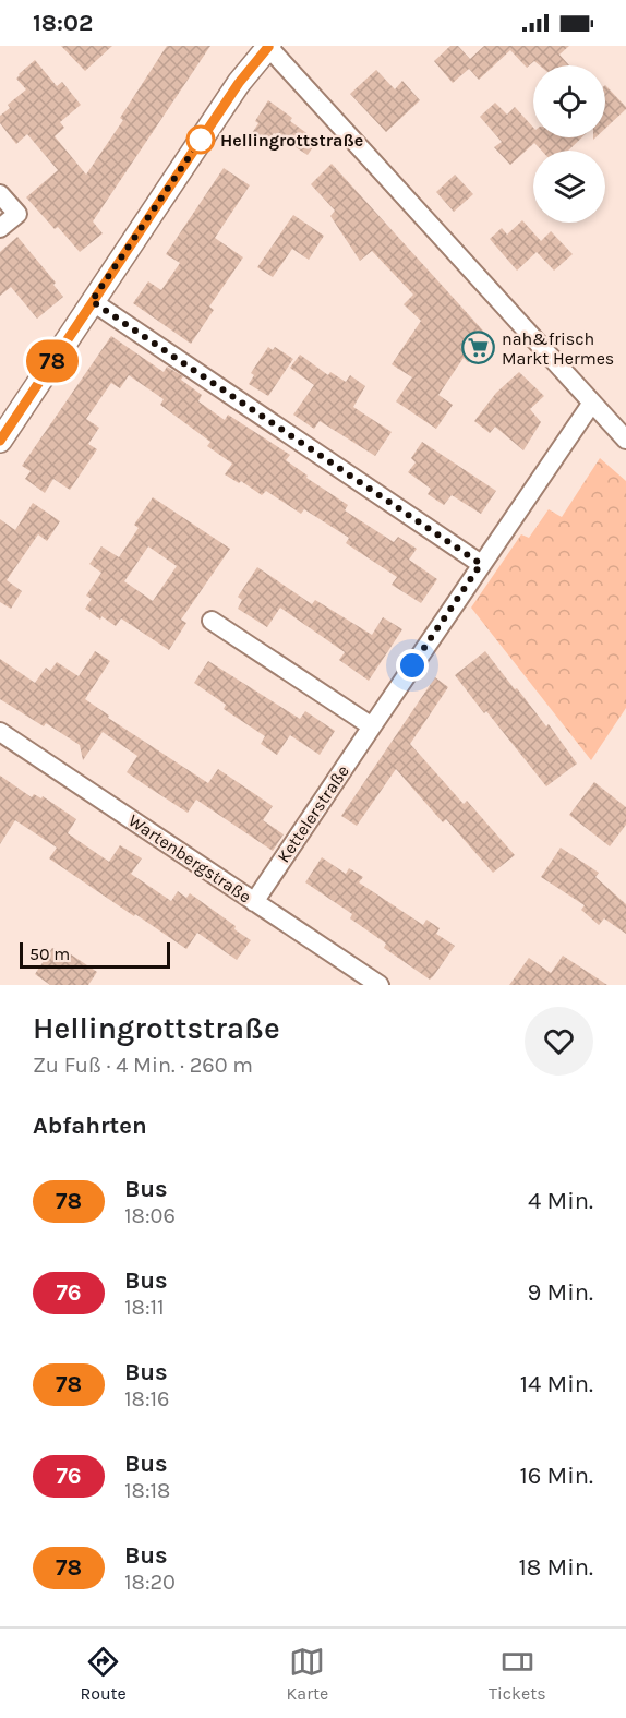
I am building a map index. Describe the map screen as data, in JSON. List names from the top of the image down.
{
  "streets": {
    "street": ["Kettelerstraße", "Wartenbergstraße"]
  },
  "crossings": [
    ["Kettelerstraße", "Wartenbergstraße"]
  ],
  "places": {
    "other": ["Hellingrottstraße"],
    "supermarket": ["nah&frisch Markt Hermes"]
  },
  "lines": ["bus line 78"],
  "scale_bar": "50 m",
  "page": {
    "status": "18:02",
    "on_map": "78",
    "scale": "50 m",
    "heading": [
      ["Hellingrottstraße", "Zu Fuß · 4 Min. · 260 m"],
      "Abfahrten"
    ],
    "list": [
      {
        "mark": "78",
        "name": "Bus",
        "note": "18:06",
        "value": "4 Min."
      },
      {
        "mark": "76",
        "name": "Bus",
        "note": "18:11",
        "value": "9 Min."
      },
      {
        "mark": "78",
        "name": "Bus",
        "note": "18:16",
        "value": "14 Min."
      },
      {
        "mark": "76",
        "name": "Bus",
        "note": "18:18",
        "value": "16 Min."
      },
      {
        "mark": "78",
        "name": "Bus",
        "note": "18:20",
        "value": "18 Min."
      }
    ],
    "tabs": ["Route", "Karte", "Tickets"]
  }
}
